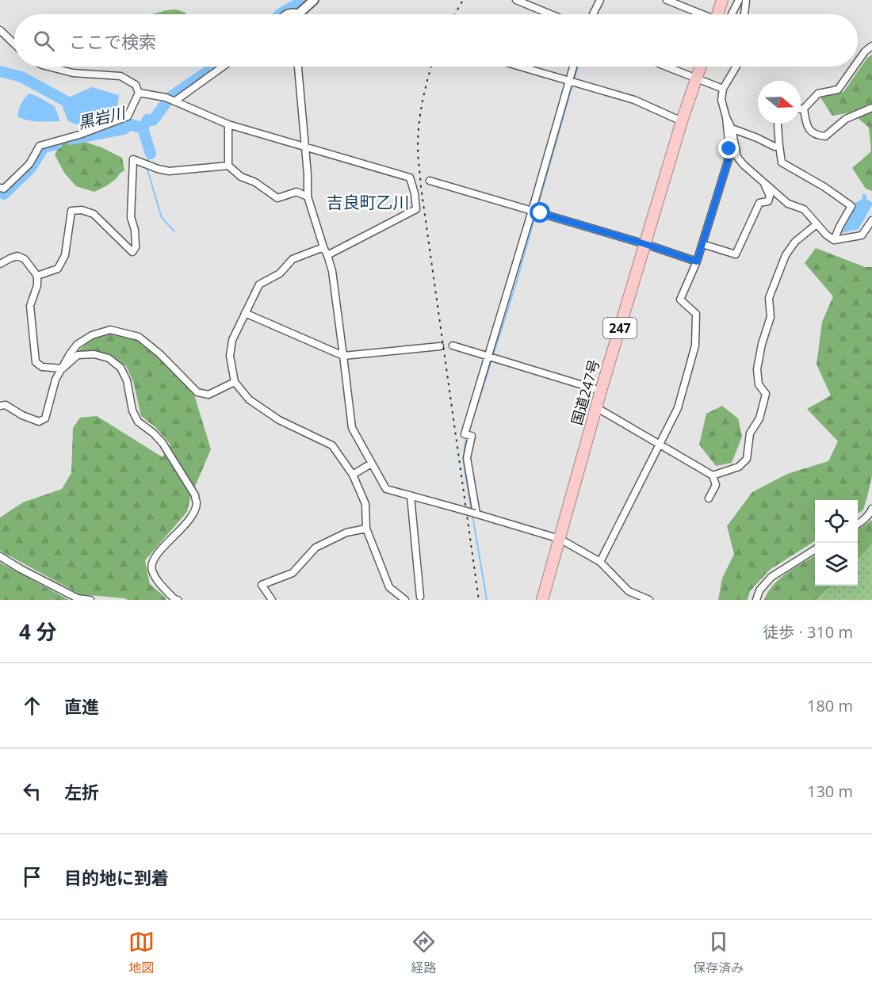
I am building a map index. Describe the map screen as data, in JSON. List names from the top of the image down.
{
  "streets": {
    "highway": ["247", "国道247号"]
  },
  "districts": ["吉良町乙川"],
  "water": ["黒岩川"],
  "north": "right",
  "page": {
    "search": "ここで検索",
    "heading": ["4 分", "徒歩 · 310 m"],
    "list": [
      ["直進", "180 m"],
      ["左折", "130 m"],
      "目的地に到着"
    ],
    "nav": ["地図", "経路", "保存済み"]
  }
}
